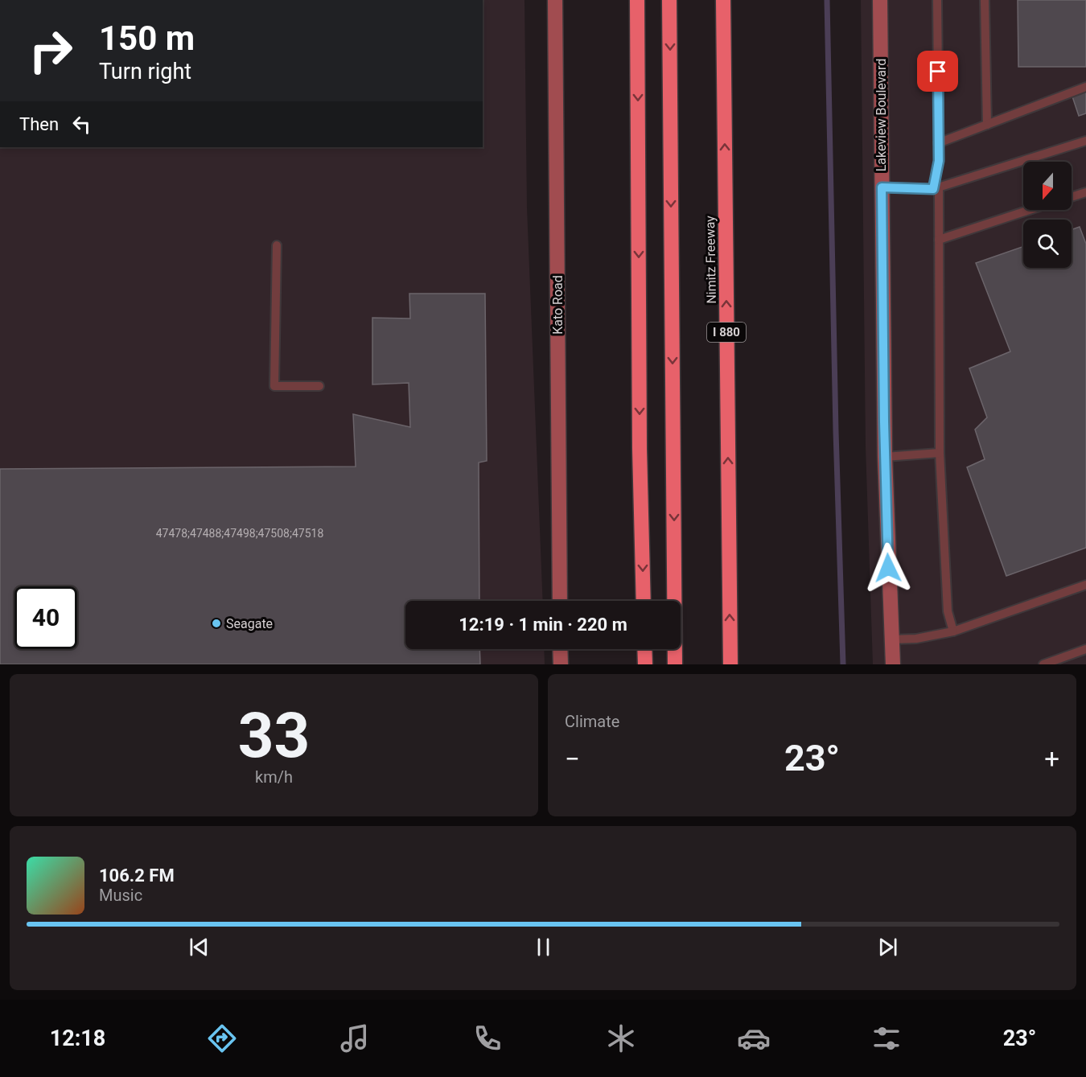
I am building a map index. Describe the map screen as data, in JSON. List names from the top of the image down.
{
  "streets": {
    "highway": ["Nimitz Freeway", "I 880"],
    "street": ["Lakeview Boulevard", "Kato Road"]
  },
  "places": ["Seagate"],
  "house_numbers": ["47478;47488;47498;47508;47518"],
  "north": "bottom",
  "page": {
    "turn": ["150 m", "Turn right"],
    "then": "Then",
    "limit": "40",
    "trip": "12:19 · 1 min · 220 m",
    "tile": [
      ["33", "km/h"],
      "Climate"
    ],
    "heat": ["−", "23°", "+"],
    "song": ["106.2 FM", "Music"],
    "tabs": ["12:18", "23°"]
  }
}
